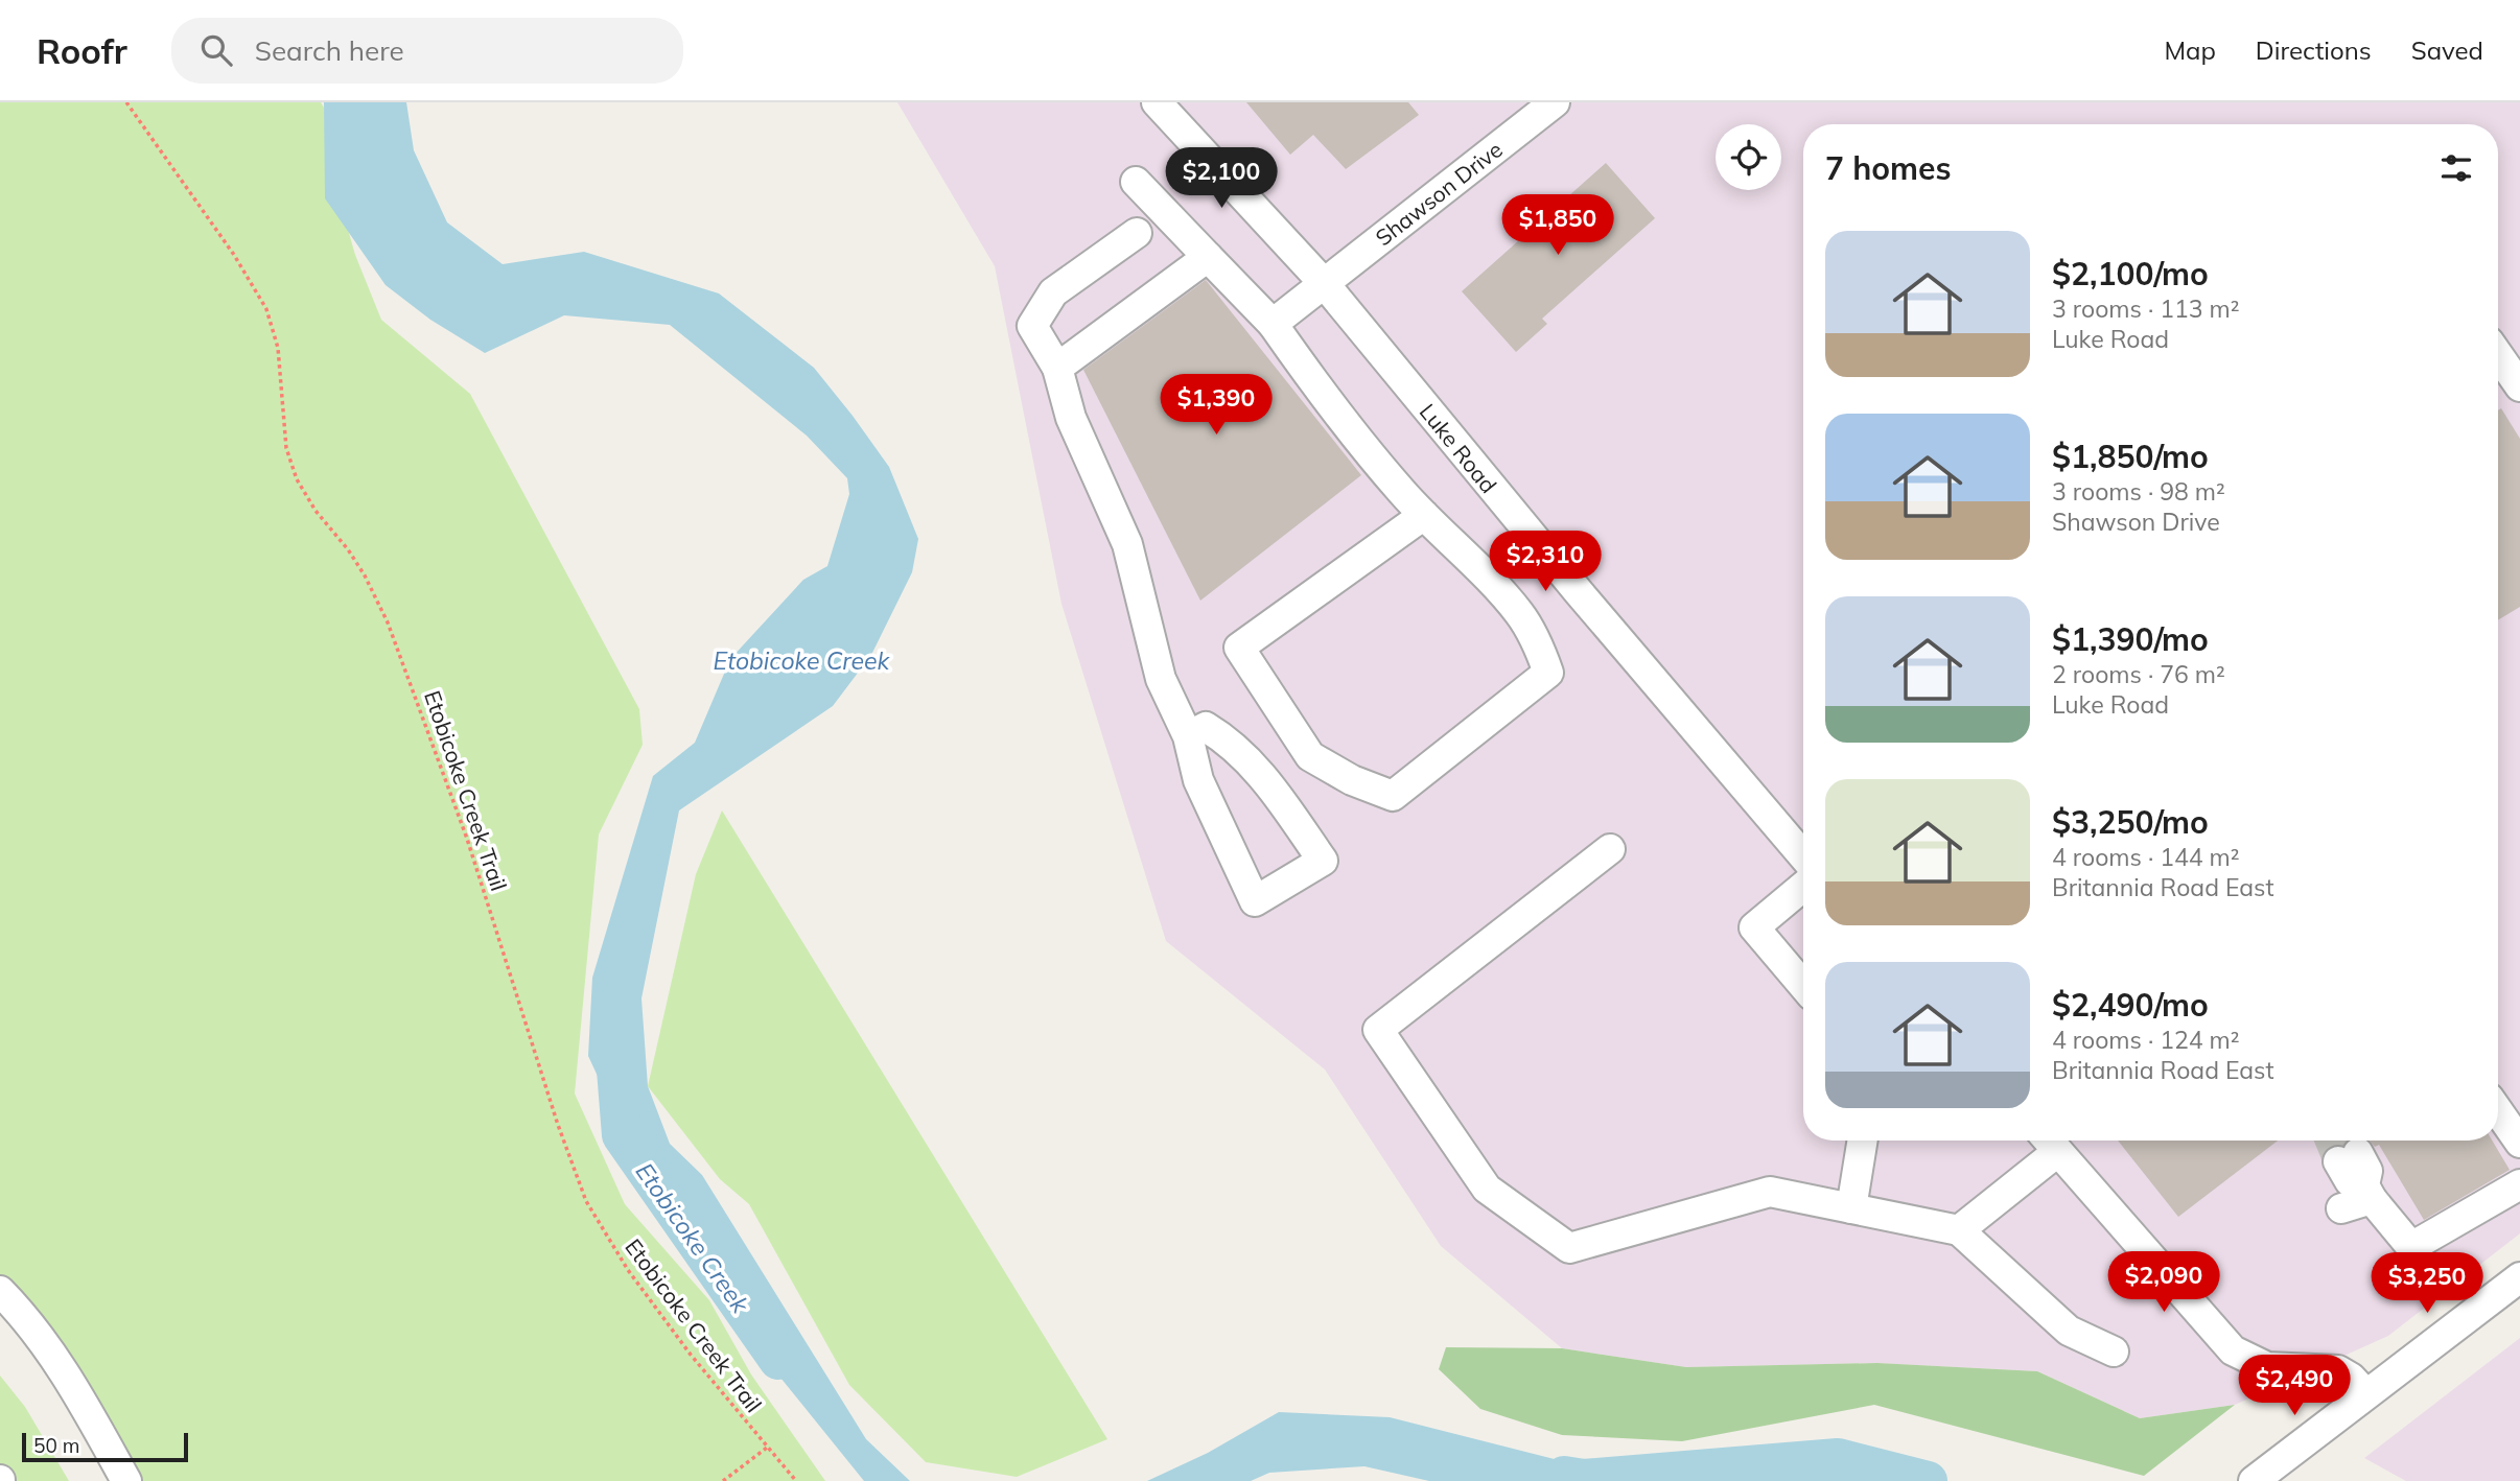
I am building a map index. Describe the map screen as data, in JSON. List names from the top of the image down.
{
  "streets": {
    "street": ["Shawson Drive", "Luke Road"],
    "path": ["Etobicoke Creek Trail"]
  },
  "crossings": [
    ["Shawson Drive", "Luke Road"]
  ],
  "water": ["Etobicoke Creek"],
  "scale_bar": "50 m",
  "page": {
    "header": "Roofr",
    "search": "Search here",
    "nav": ["Map", "Directions", "Saved"],
    "heading": "7 homes",
    "price": [
      "$2,100",
      "$1,850",
      "$1,390",
      "$2,310",
      "$2,090",
      "$3,250",
      "$2,490"
    ],
    "list": [
      {
        "name": "$2,100/mo",
        "note": "3 rooms · 113 m² · Luke Road"
      },
      {
        "name": "$1,850/mo",
        "note": "3 rooms · 98 m² · Shawson Drive"
      },
      {
        "name": "$1,390/mo",
        "note": "2 rooms · 76 m² · Luke Road"
      },
      {
        "name": "$3,250/mo",
        "note": "4 rooms · 144 m² · Britannia Road East"
      },
      {
        "name": "$2,490/mo",
        "note": "4 rooms · 124 m² · Britannia Road East"
      }
    ],
    "scale": "50 m"
  }
}
